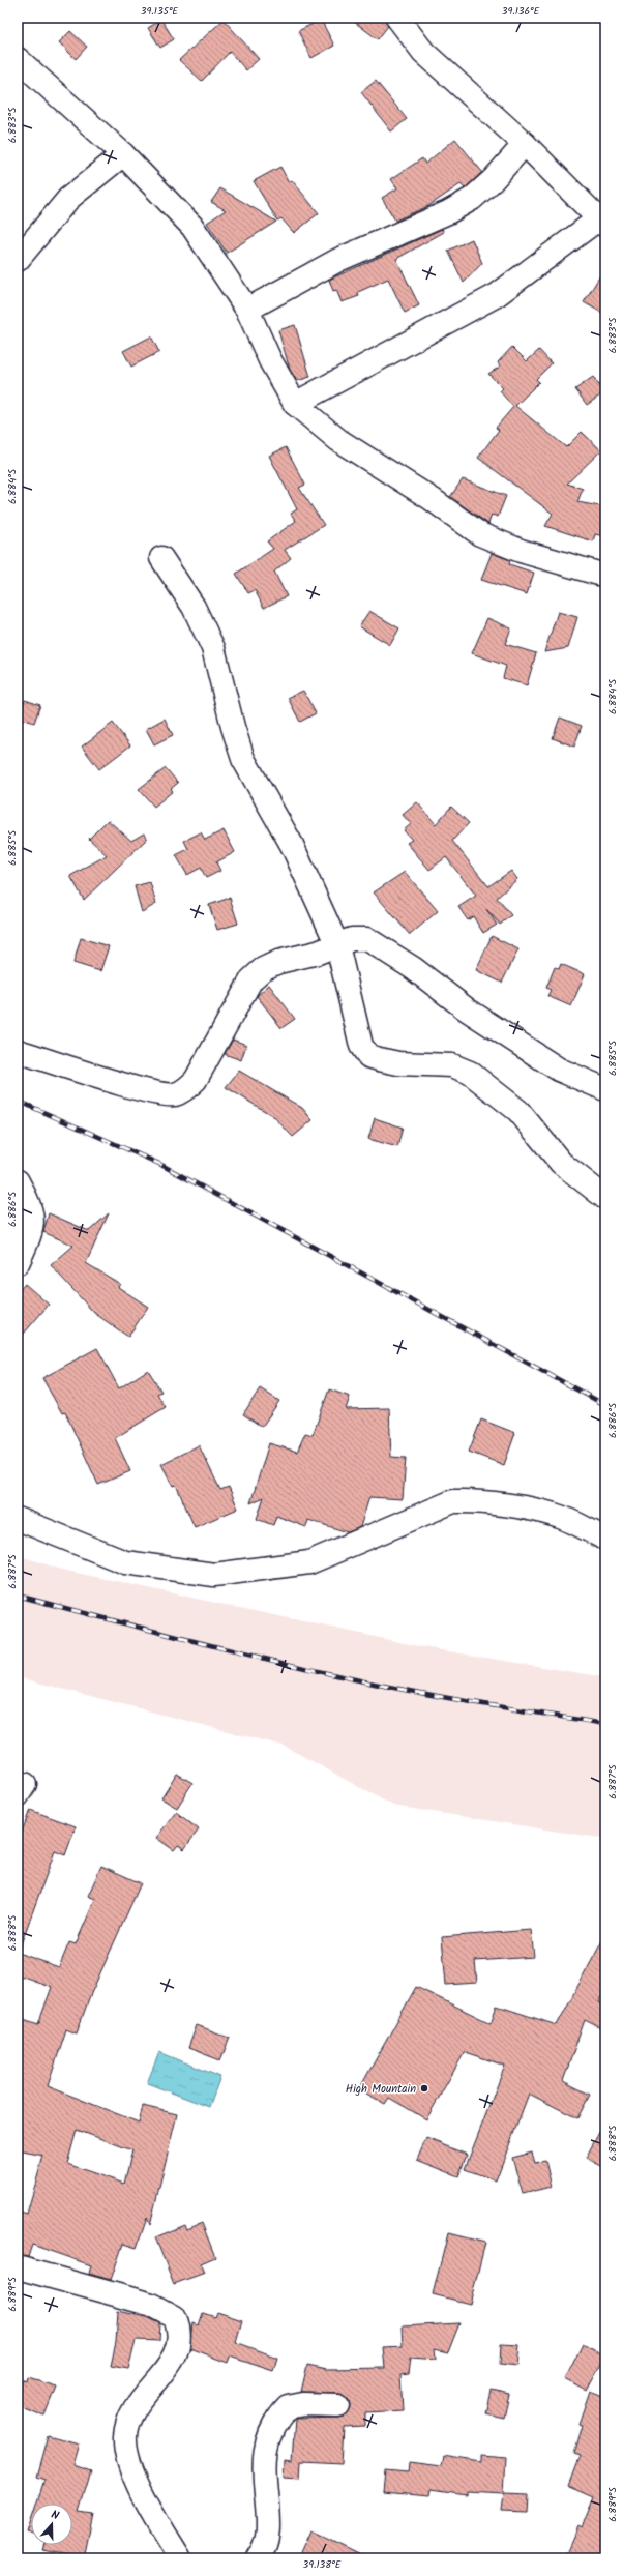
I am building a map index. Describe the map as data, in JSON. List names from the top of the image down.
{
  "places": ["High Mountain"],
  "north": "top",
  "coordinates": [
    "39.135°E",
    "39.136°E",
    "6.883°S",
    "6.884°S",
    "6.885°S",
    "6.886°S",
    "6.887°S",
    "6.888°S",
    "6.889°S",
    "39.138°E"
  ]
}
